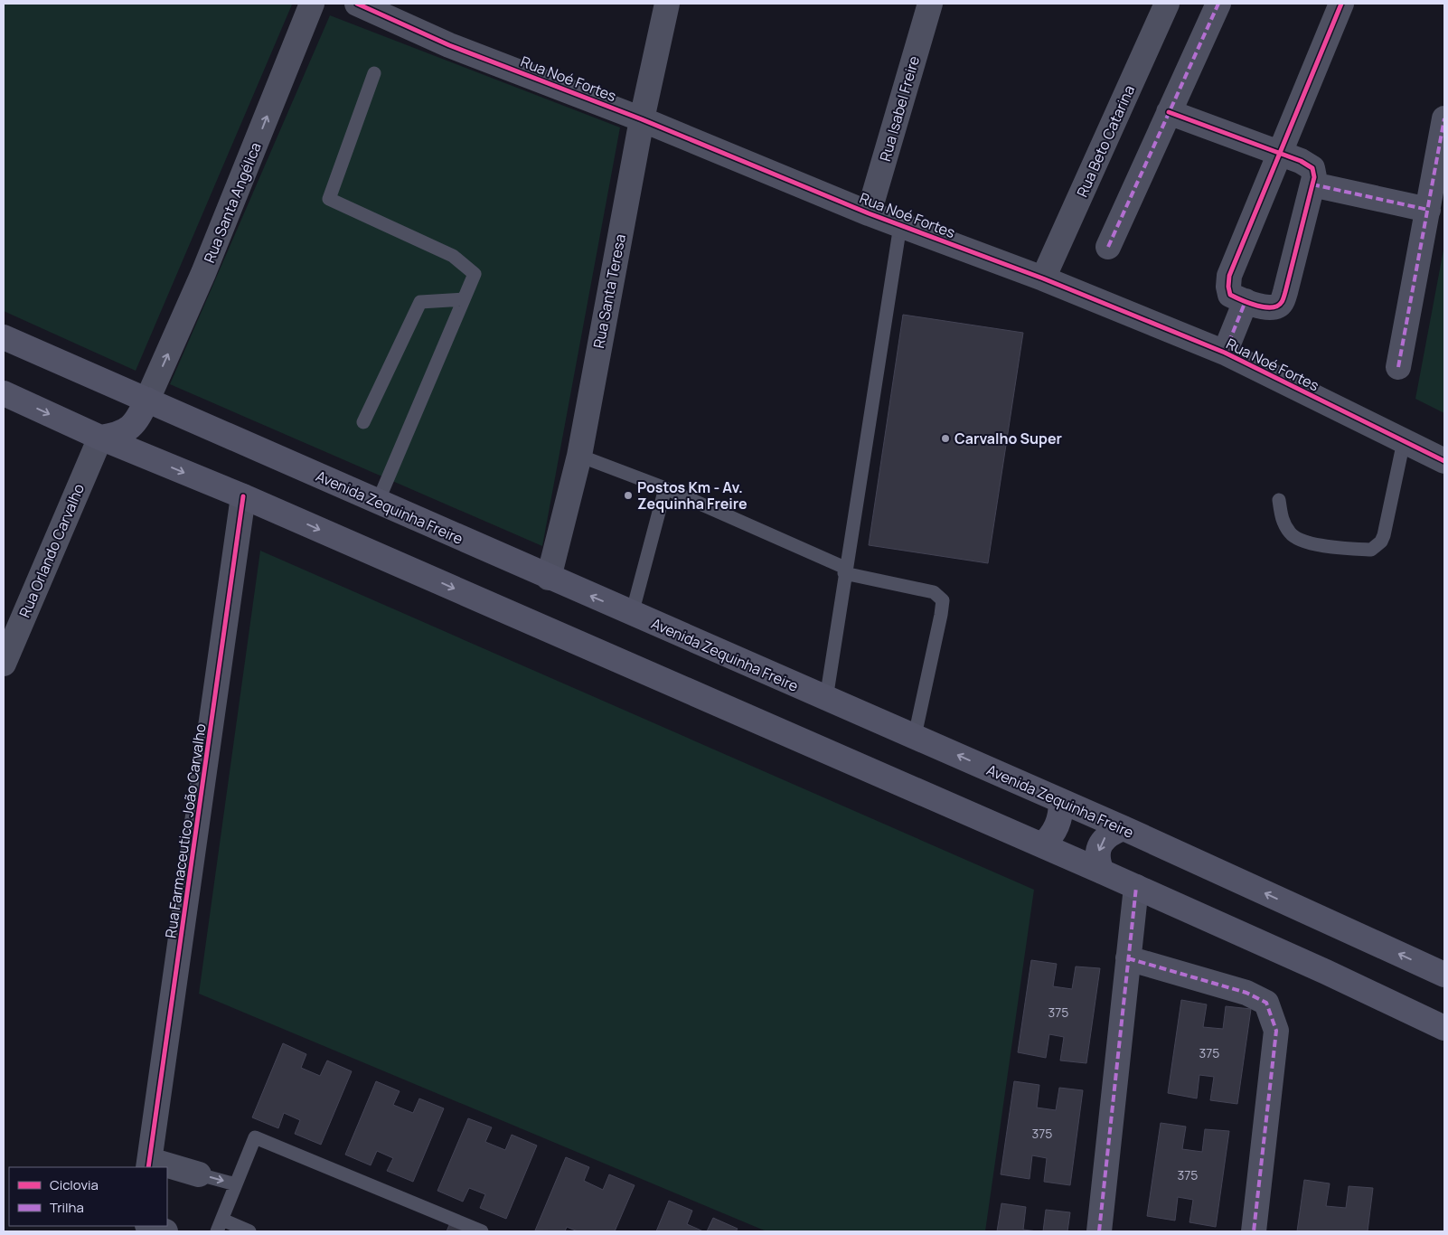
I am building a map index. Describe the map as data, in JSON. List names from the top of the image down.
{
  "streets": {
    "main road": ["Avenida Zequinha Freire"],
    "street": [
      "Rua Noé Fortes",
      "Rua Isabel Freire",
      "Rua Beto Catarina",
      "Rua Santa Angélica",
      "Rua Santa Teresa",
      "Rua Orlando Carvalho",
      "Rua Farmaceutico João Carvalho"
    ]
  },
  "crossings": [
    ["Rua Noé Fortes", "Rua Isabel Freire"],
    ["Rua Noé Fortes", "Rua Beto Catarina"],
    ["Rua Noé Fortes", "Rua Santa Teresa"],
    ["Rua Santa Angélica", "Avenida Zequinha Freire"],
    ["Rua Santa Teresa", "Avenida Zequinha Freire"]
  ],
  "one_way": ["Rua Santa Angélica"],
  "places": ["Carvalho Super", "Postos Km - Av. Zequinha Freire"],
  "house_numbers": [
    "375",
    "375",
    "375",
    "375"
  ],
  "legend": ["Ciclovia", "Trilha"]
}
